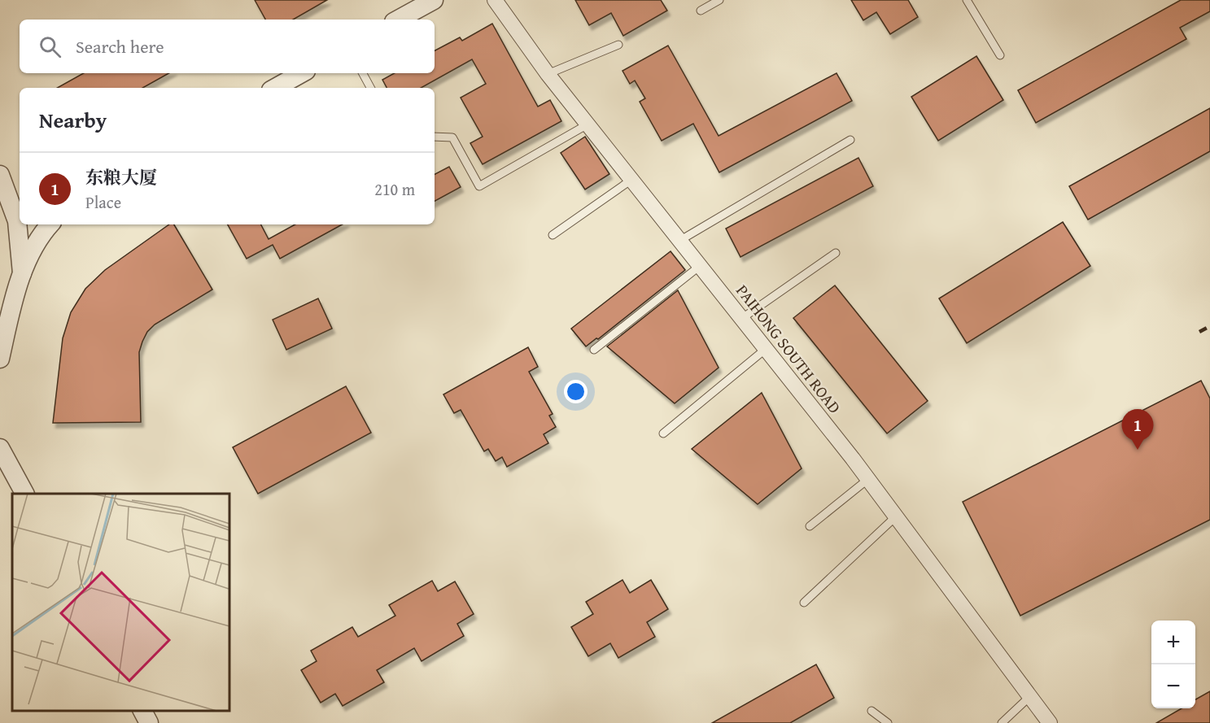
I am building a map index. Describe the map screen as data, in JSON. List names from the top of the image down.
{
  "streets": {
    "street": ["PAIHONG SOUTH ROAD"]
  },
  "page": {
    "search": "Search here",
    "heading": "Nearby",
    "list": [
      {
        "mark": "1",
        "name": "东粮大厦",
        "note": "Place",
        "value": "210 m"
      }
    ],
    "pins": "1",
    "map_buttons": ["+", "−"]
  }
}
